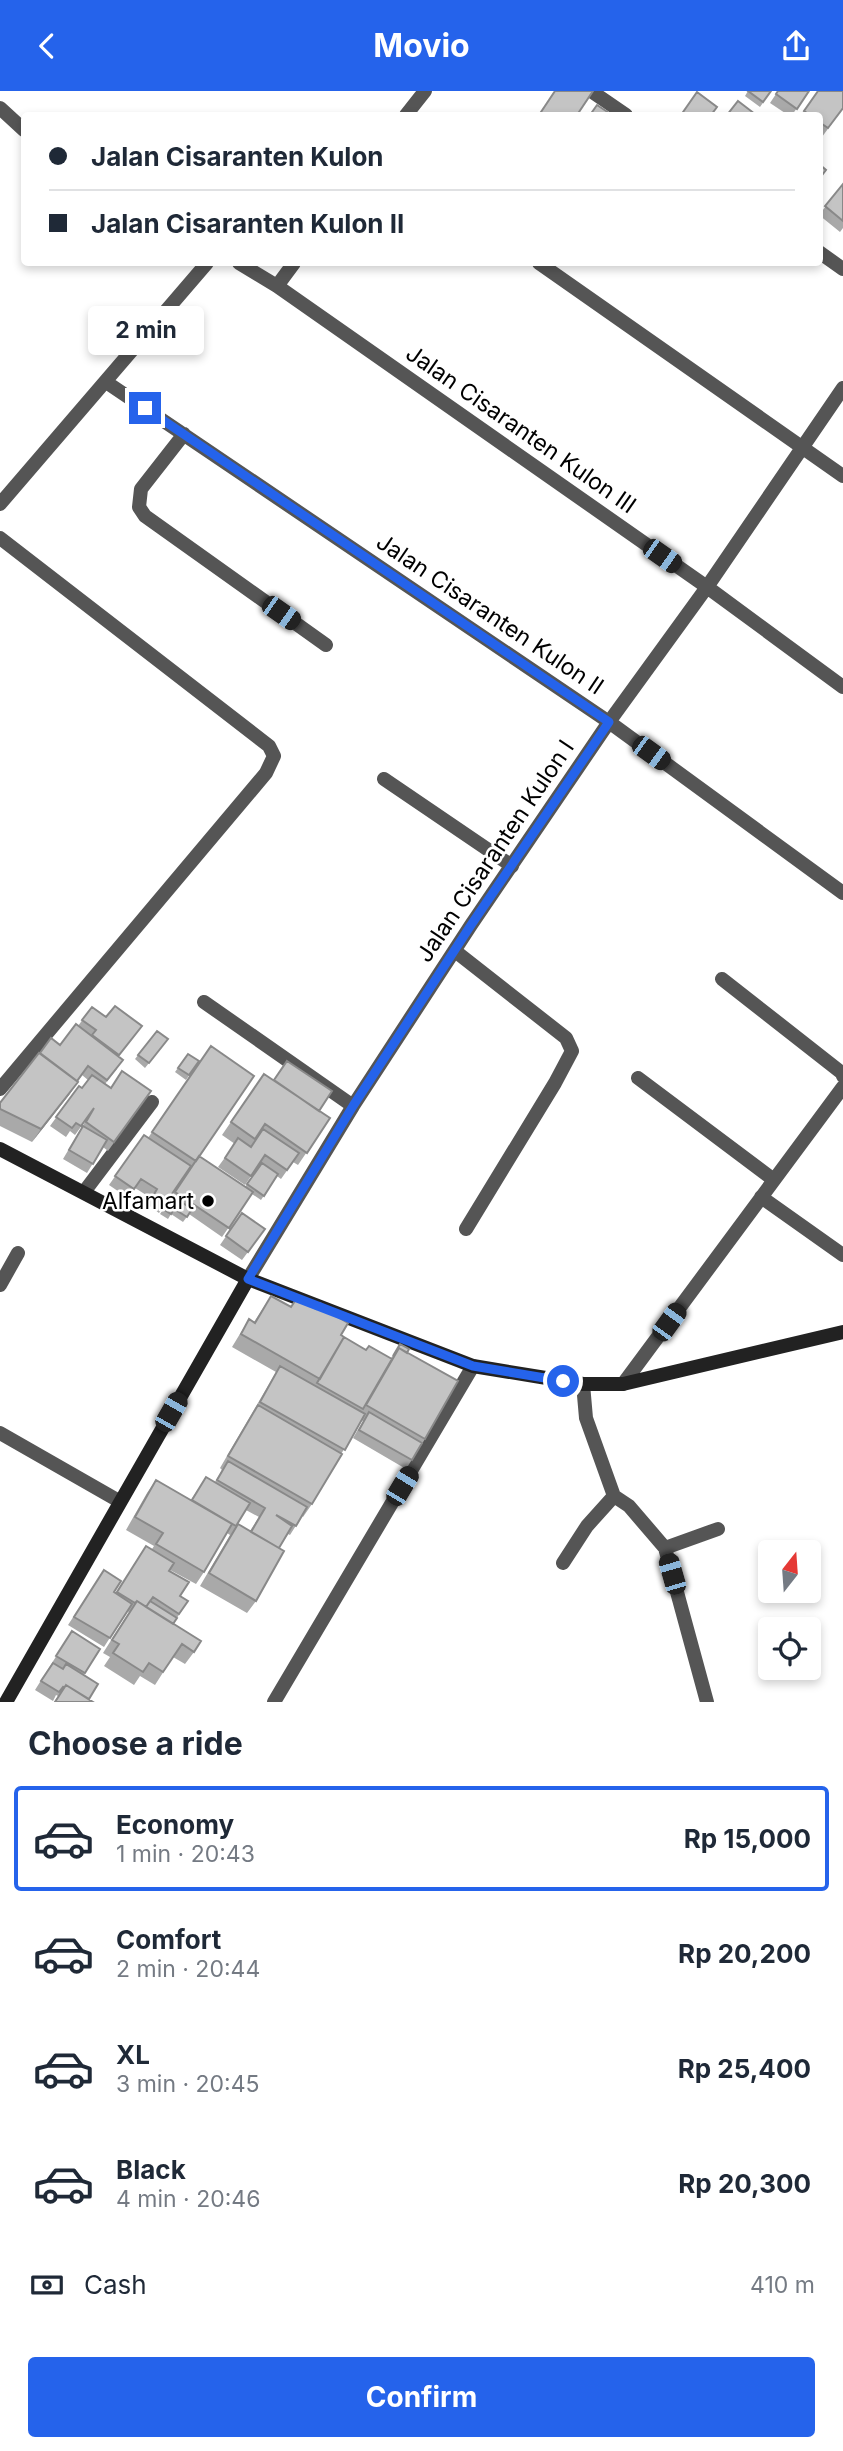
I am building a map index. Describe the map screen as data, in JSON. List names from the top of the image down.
{
  "streets": {
    "street": ["Jalan Cisaranten Kulon III", "Jalan Cisaranten Kulon II", "Jalan Cisaranten Kulon I"]
  },
  "crossings": [
    ["Jalan Cisaranten Kulon III", "Jalan Cisaranten Kulon I"],
    ["Jalan Cisaranten Kulon II", "Jalan Cisaranten Kulon I"]
  ],
  "places": ["Alfamart"],
  "north": "top",
  "page": {
    "header": "Movio",
    "banner": ["Jalan Cisaranten Kulon", "Jalan Cisaranten Kulon II"],
    "bubble": "2 min",
    "heading": "Choose a ride",
    "list": [
      {
        "name": "Economy",
        "note": "1 min · 20:43",
        "value": "Rp 15,000"
      },
      {
        "name": "Comfort",
        "note": "2 min · 20:44",
        "value": "Rp 20,200"
      },
      {
        "name": "XL",
        "note": "3 min · 20:45",
        "value": "Rp 25,400"
      },
      {
        "name": "Black",
        "note": "4 min · 20:46",
        "value": "Rp 20,300"
      }
    ],
    "pay": ["Cash", "410 m"],
    "buttons": "Confirm"
  }
}
